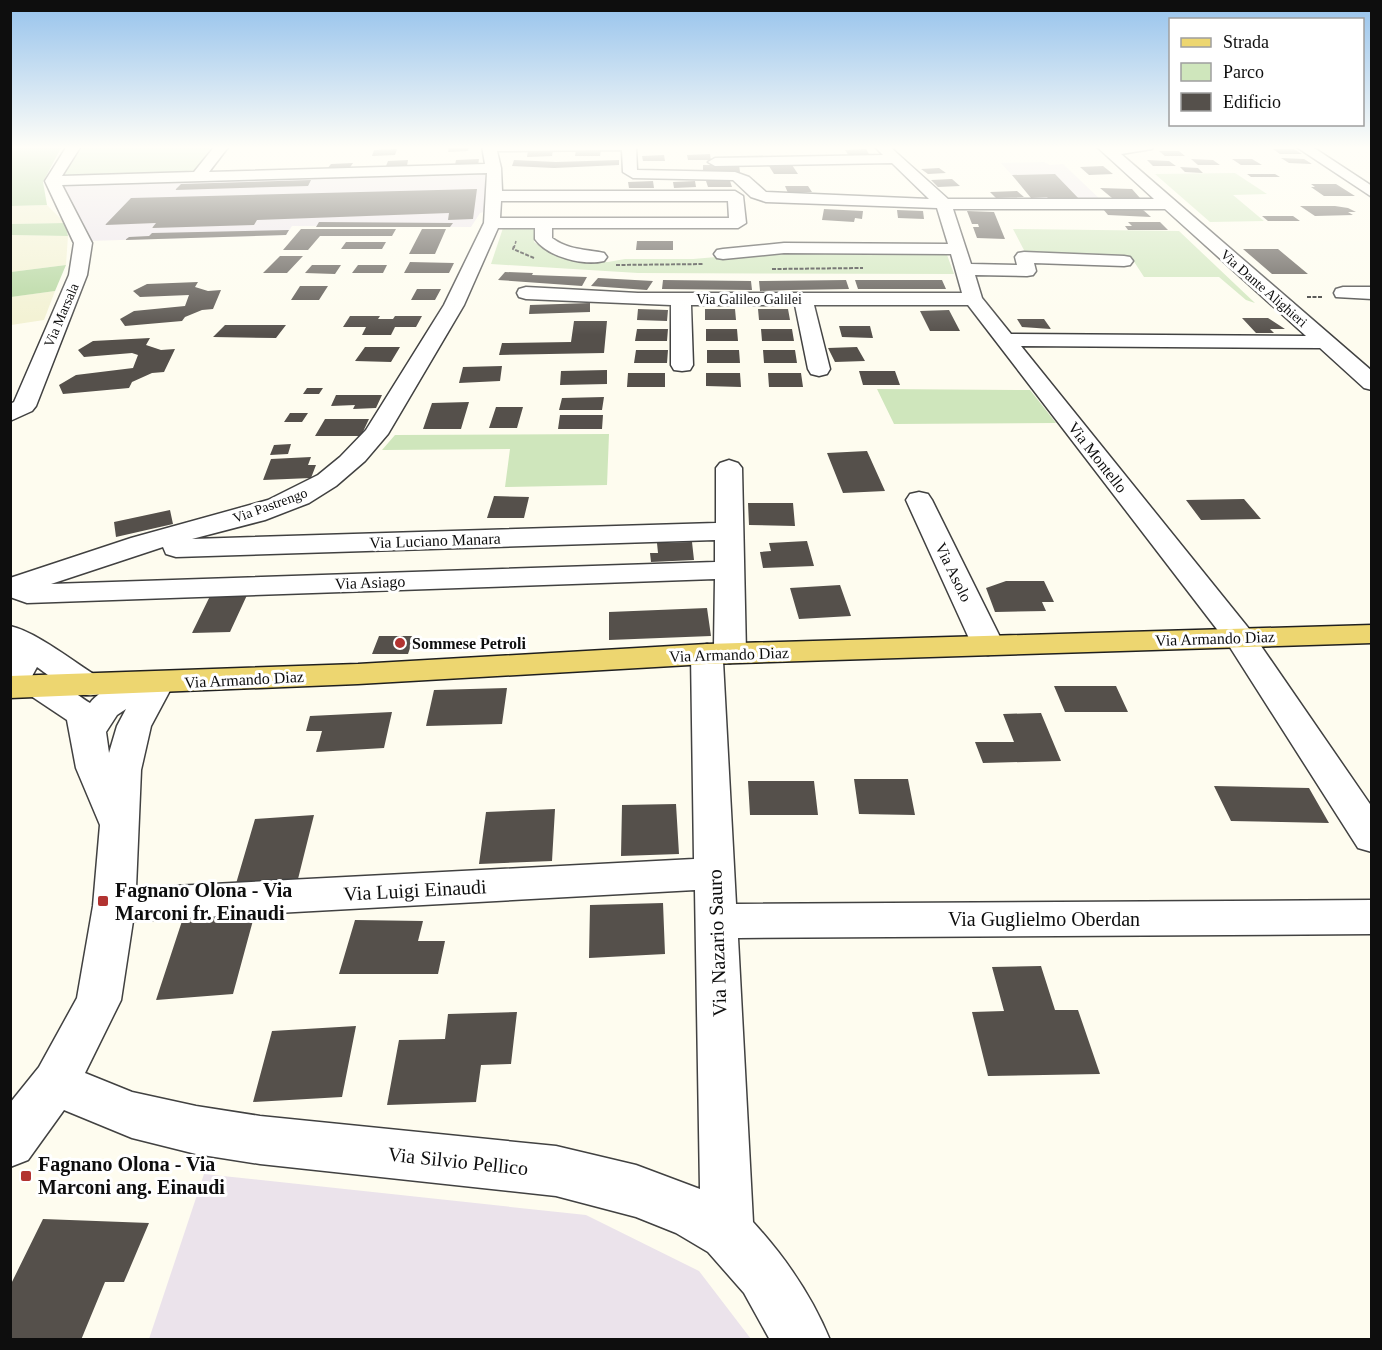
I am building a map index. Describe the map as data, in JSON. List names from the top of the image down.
{
  "streets": {
    "main road": ["Via Armando Diaz"],
    "street": [
      "Via Dante Alighieri",
      "Via Galileo Galilei",
      "Via Marsala",
      "Via Montello",
      "Via Pastrengo",
      "Via Luciano Manara",
      "Via Asolo",
      "Via Asiago",
      "Via Luigi Einaudi",
      "Via Guglielmo Oberdan",
      "Via Nazario Sauro",
      "Via Silvio Pellico"
    ]
  },
  "crossings": [
    ["Via Galileo Galilei", "Via Montello"],
    ["Via Montello", "Via Armando Diaz"],
    ["Via Pastrengo", "Via Luciano Manara"],
    ["Via Pastrengo", "Via Asiago"],
    ["Via Luciano Manara", "Via Nazario Sauro"],
    ["Via Asolo", "Via Armando Diaz"],
    ["Via Asiago", "Via Nazario Sauro"],
    ["Via Armando Diaz", "Via Nazario Sauro"],
    ["Via Luigi Einaudi", "Via Nazario Sauro"],
    ["Via Guglielmo Oberdan", "Via Nazario Sauro"],
    ["Via Nazario Sauro", "Via Silvio Pellico"]
  ],
  "places": {
    "other": ["Sommese Petroli"],
    "transit": ["Fagnano Olona - Via Marconi fr. Einaudi", "Fagnano Olona - Via Marconi ang. Einaudi"]
  },
  "legend": ["Strada", "Parco", "Edificio"]
}
